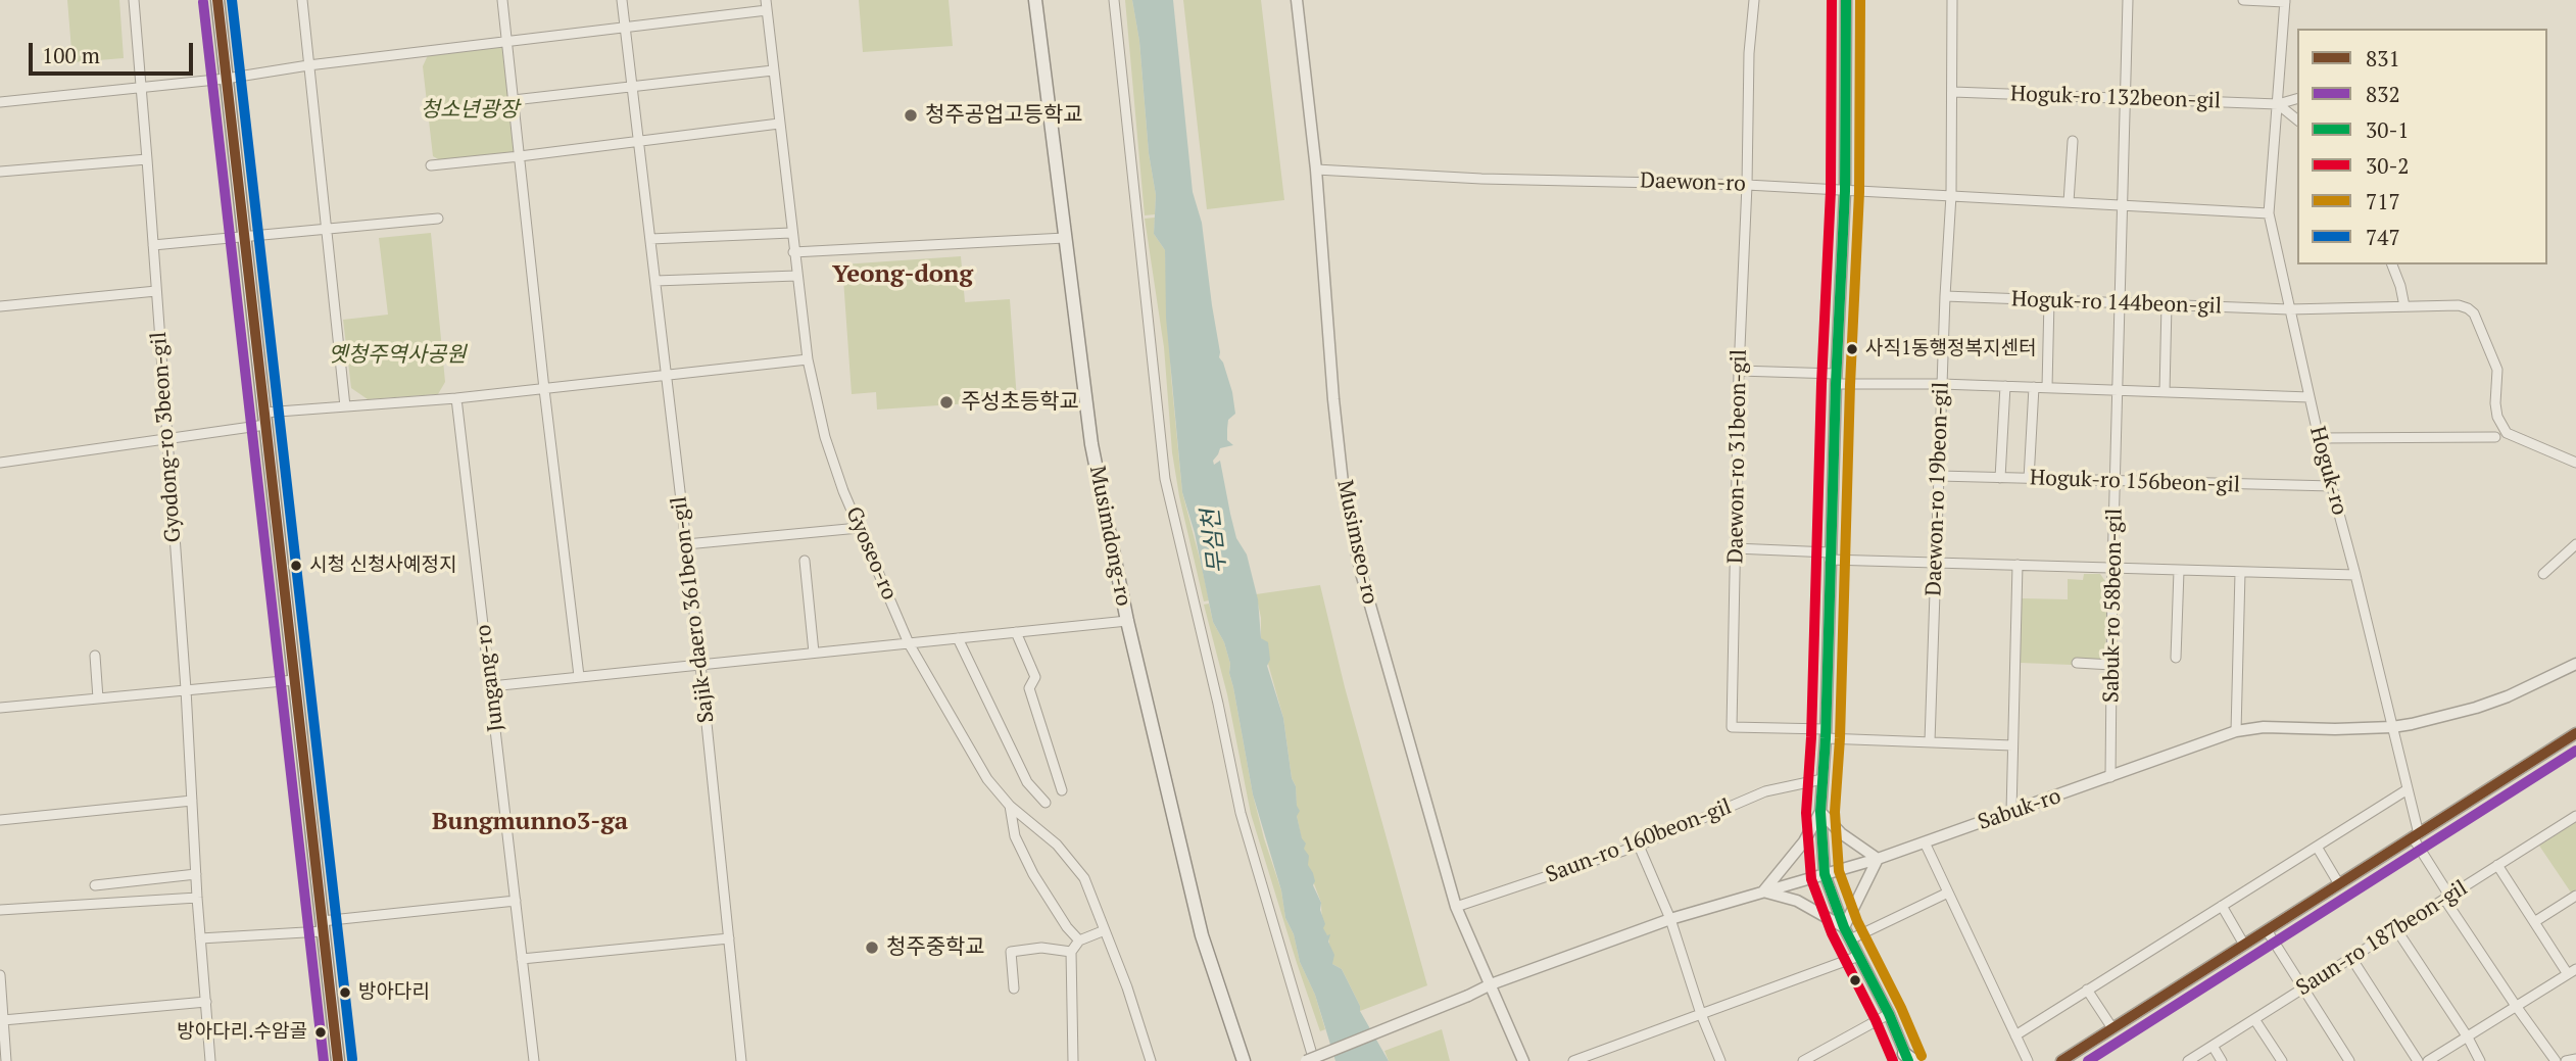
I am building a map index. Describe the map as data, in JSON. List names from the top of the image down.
{
  "streets": {
    "main road": ["Musimdong-ro"],
    "street": [
      "Hoguk-ro 132beon-gil",
      "Daewon-ro",
      "Hoguk-ro 144beon-gil",
      "Gyodong-ro 3beon-gil",
      "Daewon-ro 31beon-gil",
      "Hoguk-ro",
      "Hoguk-ro 156beon-gil",
      "Daewon-ro 19beon-gil",
      "Musimseo-ro",
      "Gyoseo-ro",
      "Sabuk-ro 58beon-gil",
      "Sajik-daero 361beon-gil",
      "Jungang-ro",
      "Sabuk-ro",
      "Saun-ro 160beon-gil",
      "Saun-ro 187beon-gil"
    ]
  },
  "crossings": [
    ["Hoguk-ro 132beon-gil", "Hoguk-ro"],
    ["Hoguk-ro 132beon-gil", "Daewon-ro 19beon-gil"],
    ["Hoguk-ro 132beon-gil", "Sabuk-ro 58beon-gil"],
    ["Daewon-ro", "Daewon-ro 31beon-gil"],
    ["Daewon-ro", "Hoguk-ro"],
    ["Daewon-ro", "Daewon-ro 19beon-gil"],
    ["Daewon-ro", "Musimseo-ro"],
    ["Daewon-ro", "Sabuk-ro 58beon-gil"],
    ["Hoguk-ro 144beon-gil", "Hoguk-ro"],
    ["Hoguk-ro 144beon-gil", "Daewon-ro 19beon-gil"],
    ["Hoguk-ro 144beon-gil", "Sabuk-ro 58beon-gil"],
    ["Hoguk-ro", "Hoguk-ro 156beon-gil"],
    ["Hoguk-ro", "Sabuk-ro"],
    ["Hoguk-ro", "Saun-ro 187beon-gil"],
    ["Hoguk-ro 156beon-gil", "Daewon-ro 19beon-gil"],
    ["Hoguk-ro 156beon-gil", "Sabuk-ro 58beon-gil"],
    ["Musimseo-ro", "Sabuk-ro"],
    ["Musimseo-ro", "Saun-ro 160beon-gil"],
    ["Sabuk-ro 58beon-gil", "Sabuk-ro"]
  ],
  "districts": ["Yeong-dong", "Bungmunno3-ga"],
  "water": ["무심천"],
  "parks": ["청소년광장", "옛청주역사공원"],
  "places": [
    "청주공업고등학교",
    "사직1동행정복지센터",
    "주성초등학교",
    "시청 신청사예정지",
    "청주중학교",
    "방아다리",
    "방아다리.수암골"
  ],
  "lines": [
    "transit line 831",
    "transit line 30-1",
    "transit line 30-2",
    "transit line 717",
    "transit line 747",
    "transit line 832"
  ],
  "legend": [
    "831",
    "832",
    "30-1",
    "30-2",
    "717",
    "747"
  ],
  "scale_bar": "100 m"
}
